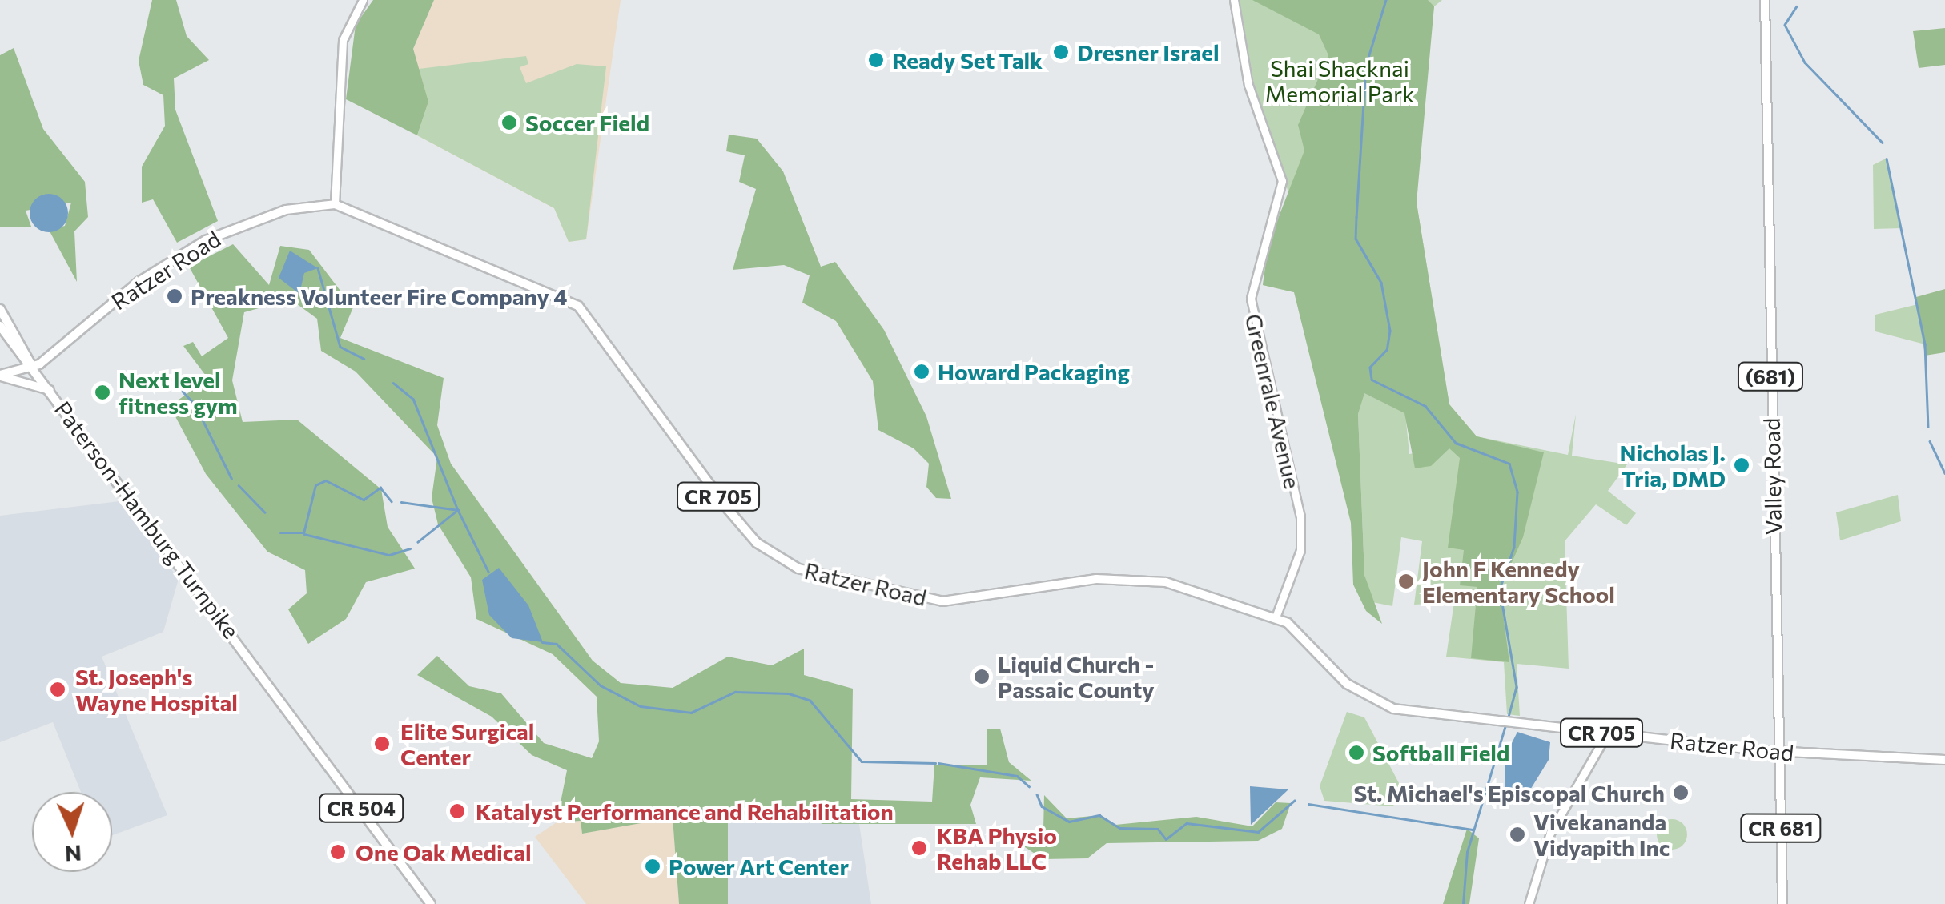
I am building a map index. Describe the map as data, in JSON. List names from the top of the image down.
{
  "streets": {
    "main road": [
      "Ratzer Road",
      "(681)",
      "Valley Road",
      "CR 705",
      "Paterson-Hamburg Turnpike",
      "CR 504",
      "CR 681"
    ],
    "street": ["Greenrale Avenue"]
  },
  "crossings": [
    ["Ratzer Road", "Greenrale Avenue"],
    ["Ratzer Road", "Valley Road"],
    ["Ratzer Road", "Paterson-Hamburg Turnpike"]
  ],
  "parks": ["Shai Shacknai Memorial Park"],
  "places": [
    "Dresner Israel",
    "Ready Set Talk",
    "Soccer Field",
    "Preakness Volunteer Fire Company 4",
    "Howard Packaging",
    "Next level fitness gym",
    "Nicholas J. Tria, DMD",
    "John F Kennedy Elementary School",
    "Liquid Church - Passaic County",
    "St. Joseph's Wayne Hospital",
    "Elite Surgical Center",
    "Softball Field",
    "St. Michael's Episcopal Church",
    "Katalyst Performance and Rehabilitation",
    "Vivekananda Vidyapith Inc",
    "KBA Physio Rehab LLC",
    "One Oak Medical",
    "Power Art Center"
  ],
  "north": "bottom"
}
